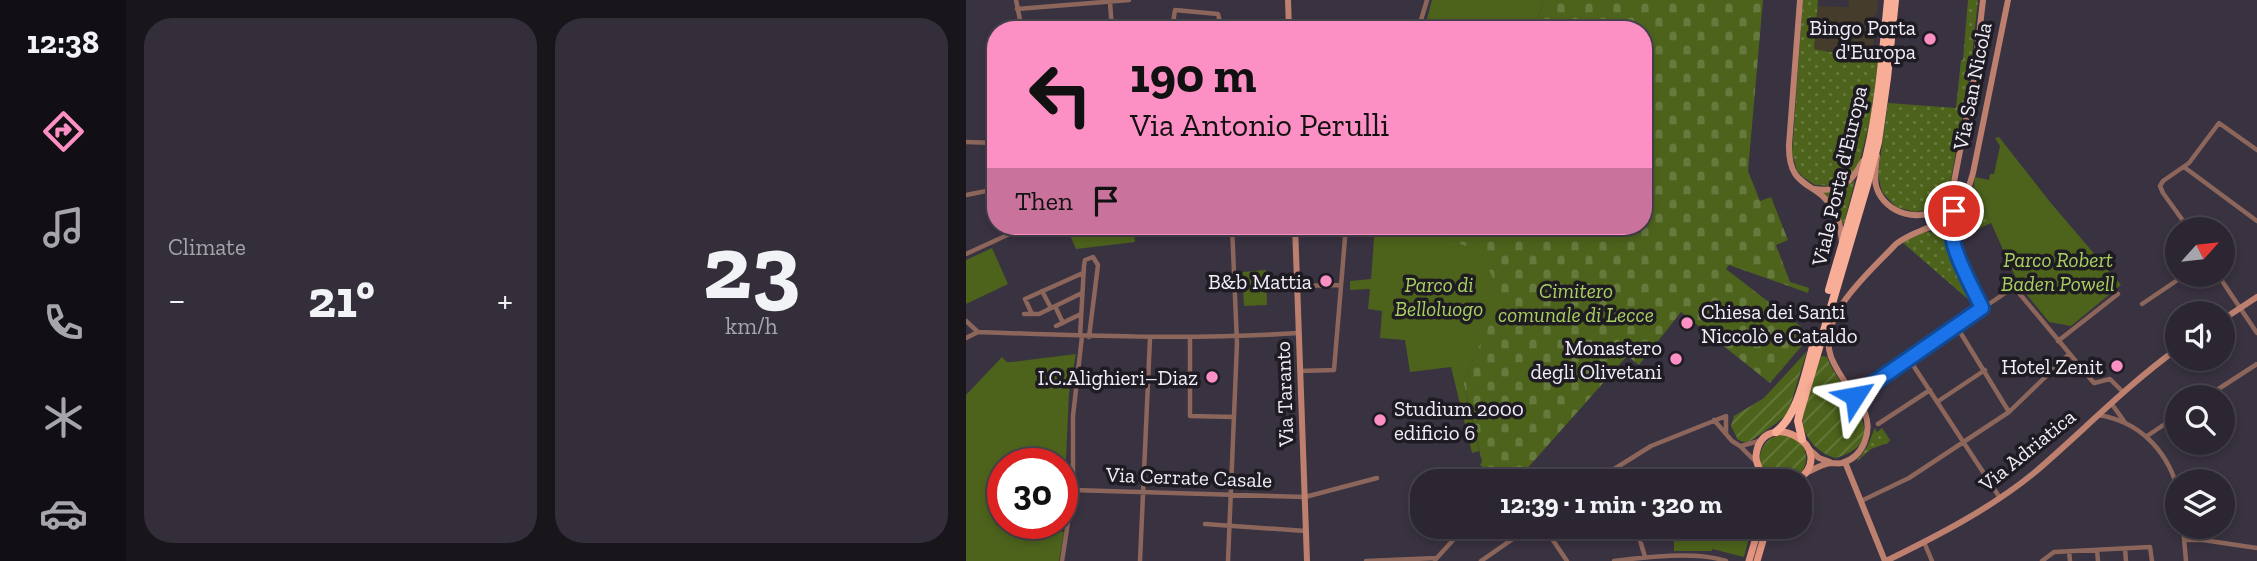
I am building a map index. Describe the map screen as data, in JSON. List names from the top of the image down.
{
  "streets": {
    "highway": ["Viale Porta d'Europa"],
    "street": [
      "Via San Nicola",
      "Via Taranto",
      "Via Adriatica",
      "Via Cerrate Casale"
    ]
  },
  "crossings": [
    ["Via Taranto", "Via Cerrate Casale"]
  ],
  "parks": ["Parco Robert Baden Powell", "Parco di Belloluogo", "Cimitero comunale di Lecce"],
  "places": [
    "Bingo Porta d'Europa",
    "B&b Mattia",
    "Chiesa dei Santi Niccolò e Cataldo",
    "Monastero degli Olivetani",
    "Hotel Zenit",
    "I.C.Alighieri–Diaz",
    "Studium 2000 edificio 6"
  ],
  "north": "top right",
  "page": {
    "tabs": "12:38",
    "tile": [
      "Climate",
      ["23", "km/h"]
    ],
    "turn": ["190 m", "Via Antonio Perulli"],
    "then": "Then",
    "heat": ["−", "21°", "+"],
    "limit": "30",
    "trip": "12:39 · 1 min · 320 m"
  }
}
